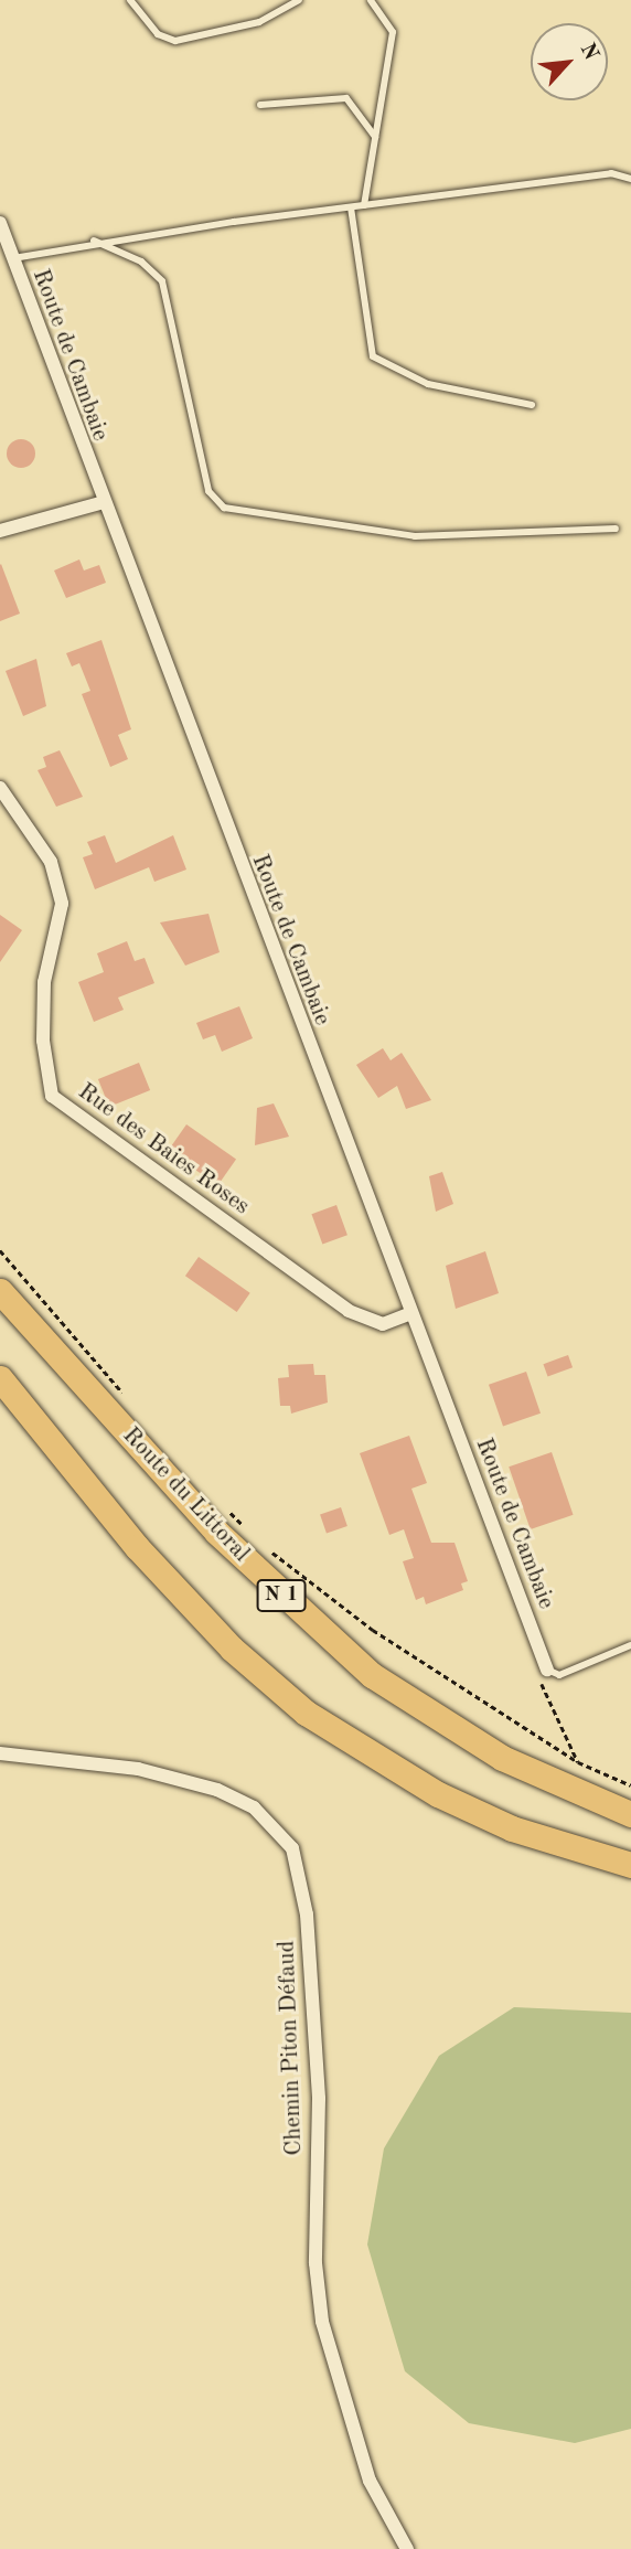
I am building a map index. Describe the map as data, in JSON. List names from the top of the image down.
{
  "streets": {
    "highway": ["Route du Littoral", "N 1"],
    "street": ["Route de Cambaie", "Rue des Baies Roses", "Chemin Piton Défaud"]
  },
  "crossings": [
    ["Route de Cambaie", "Rue des Baies Roses"]
  ],
  "north": "top right"
}
